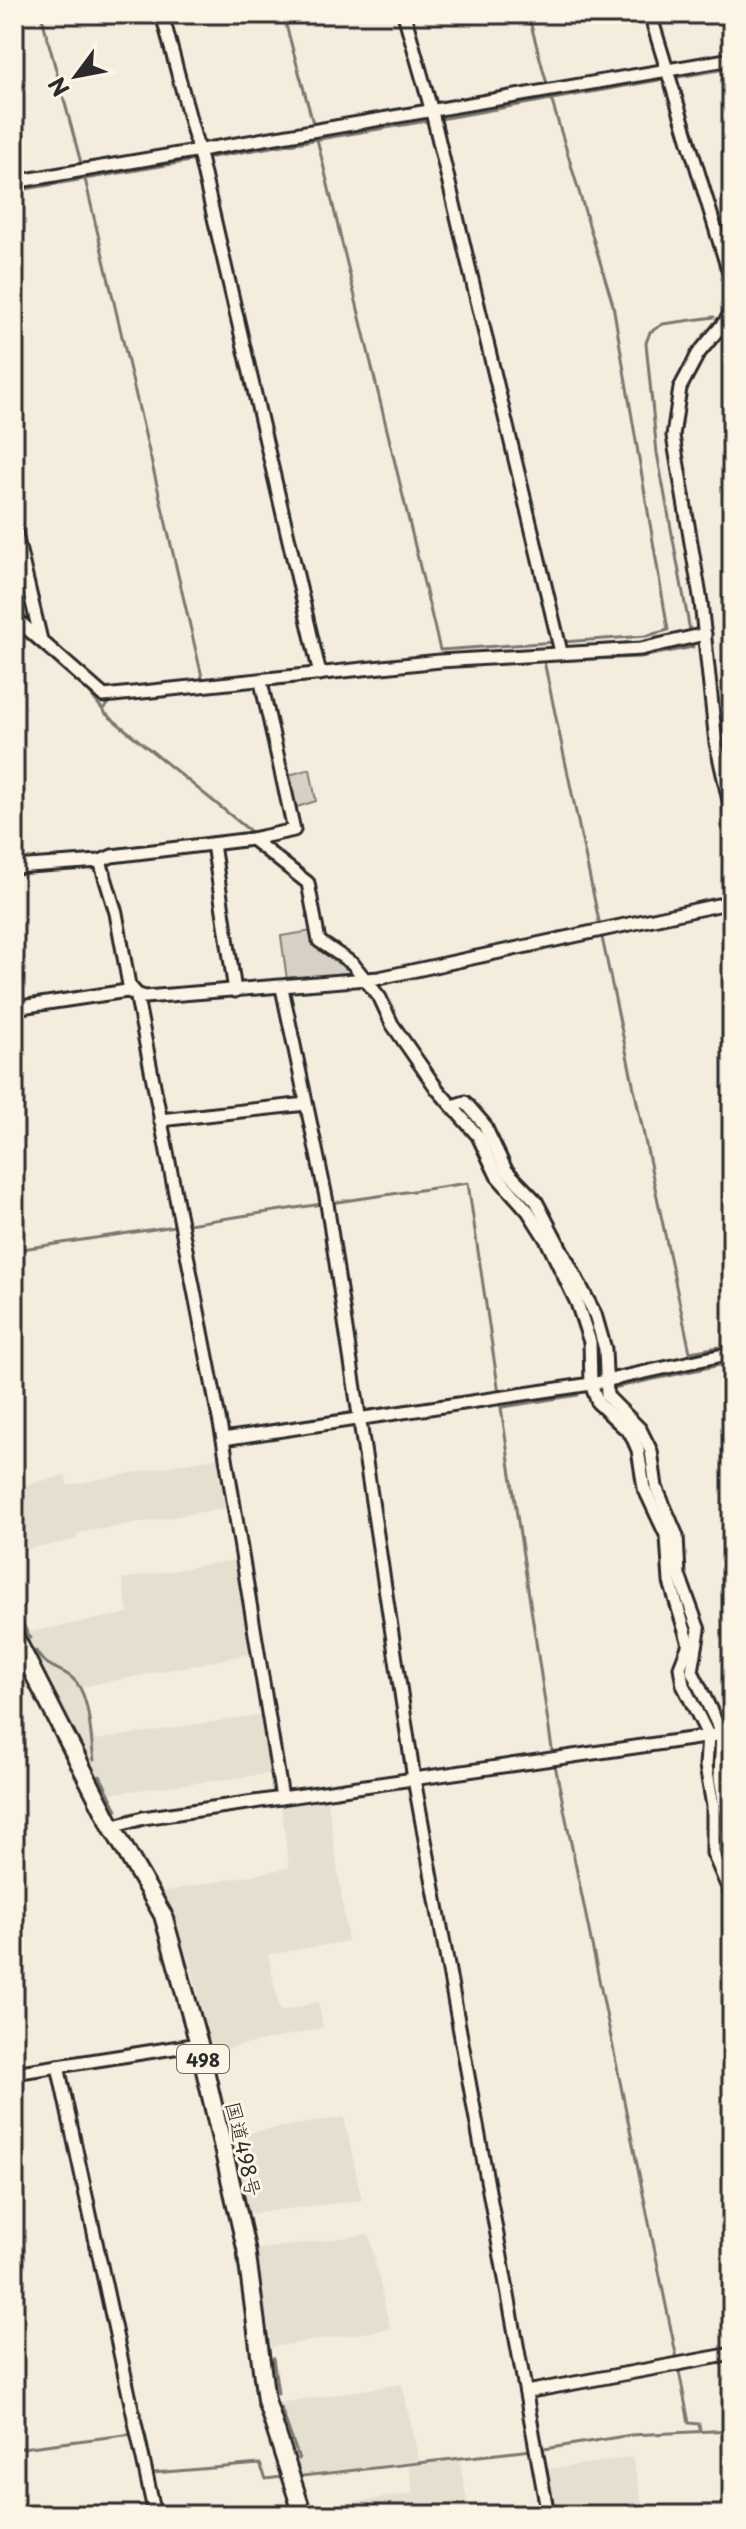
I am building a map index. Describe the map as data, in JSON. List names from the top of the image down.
{
  "streets": {
    "highway": ["498", "国道498号"]
  },
  "north": "bottom left"
}
